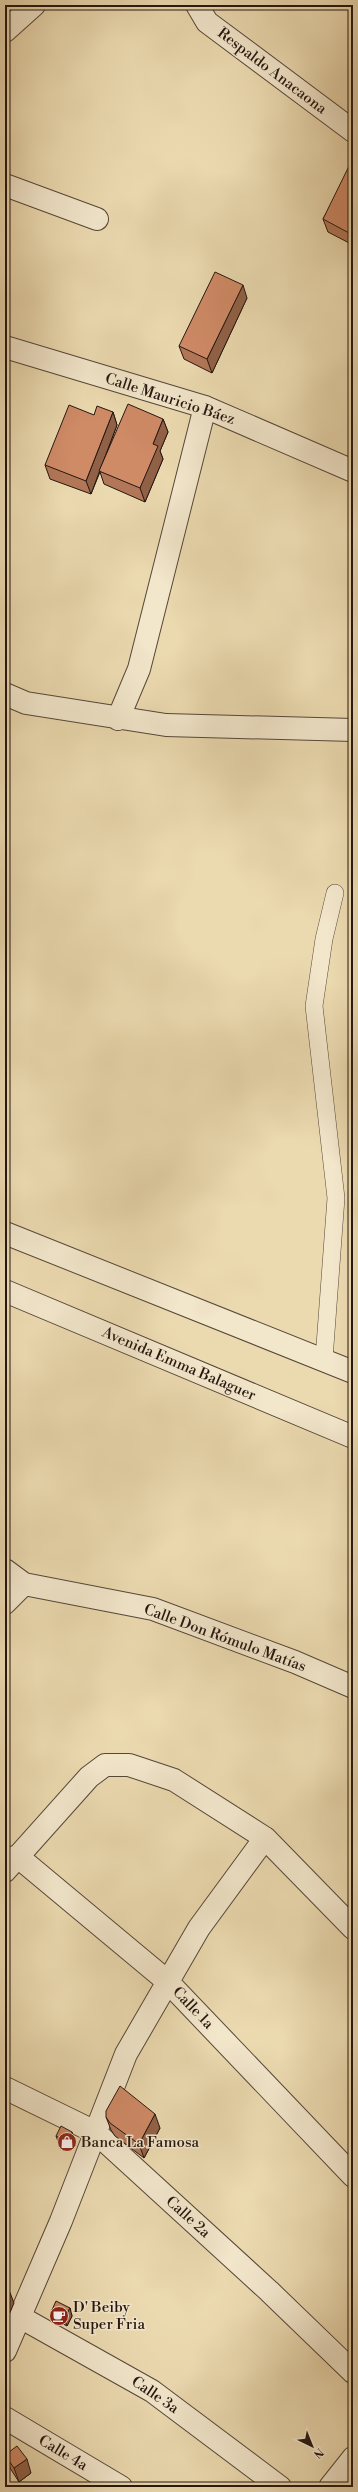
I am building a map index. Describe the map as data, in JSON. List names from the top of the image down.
{
  "streets": {
    "street": [
      "Respaldo Anacaona",
      "Calle Mauricio Báez",
      "Avenida Emma Balaguer",
      "Calle Don Rómulo Matías",
      "Calle 1a",
      "Calle 2a",
      "Calle 3a",
      "Calle 4a"
    ]
  },
  "places": {
    "shop": ["Banca La Famosa"],
    "cafe": ["D' Beiby Super Fria"]
  },
  "north": "bottom right"
}
